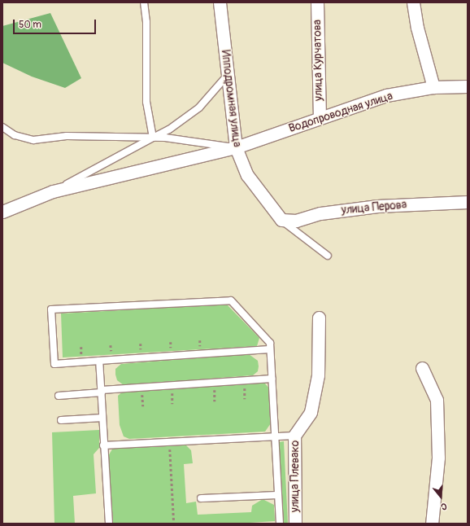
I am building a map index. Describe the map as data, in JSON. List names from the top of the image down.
{
  "streets": {
    "street": [
      "улица Курчатова",
      "Ипподромная улица",
      "Водопроводная улица",
      "улица Перова",
      "улица Плевако"
    ]
  },
  "crossings": [
    ["улица Курчатова", "Водопроводная улица"],
    ["Ипподромная улица", "Водопроводная улица"],
    ["Ипподромная улица", "улица Перова"]
  ],
  "scale_bar": "50 m",
  "north": "bottom"
}
